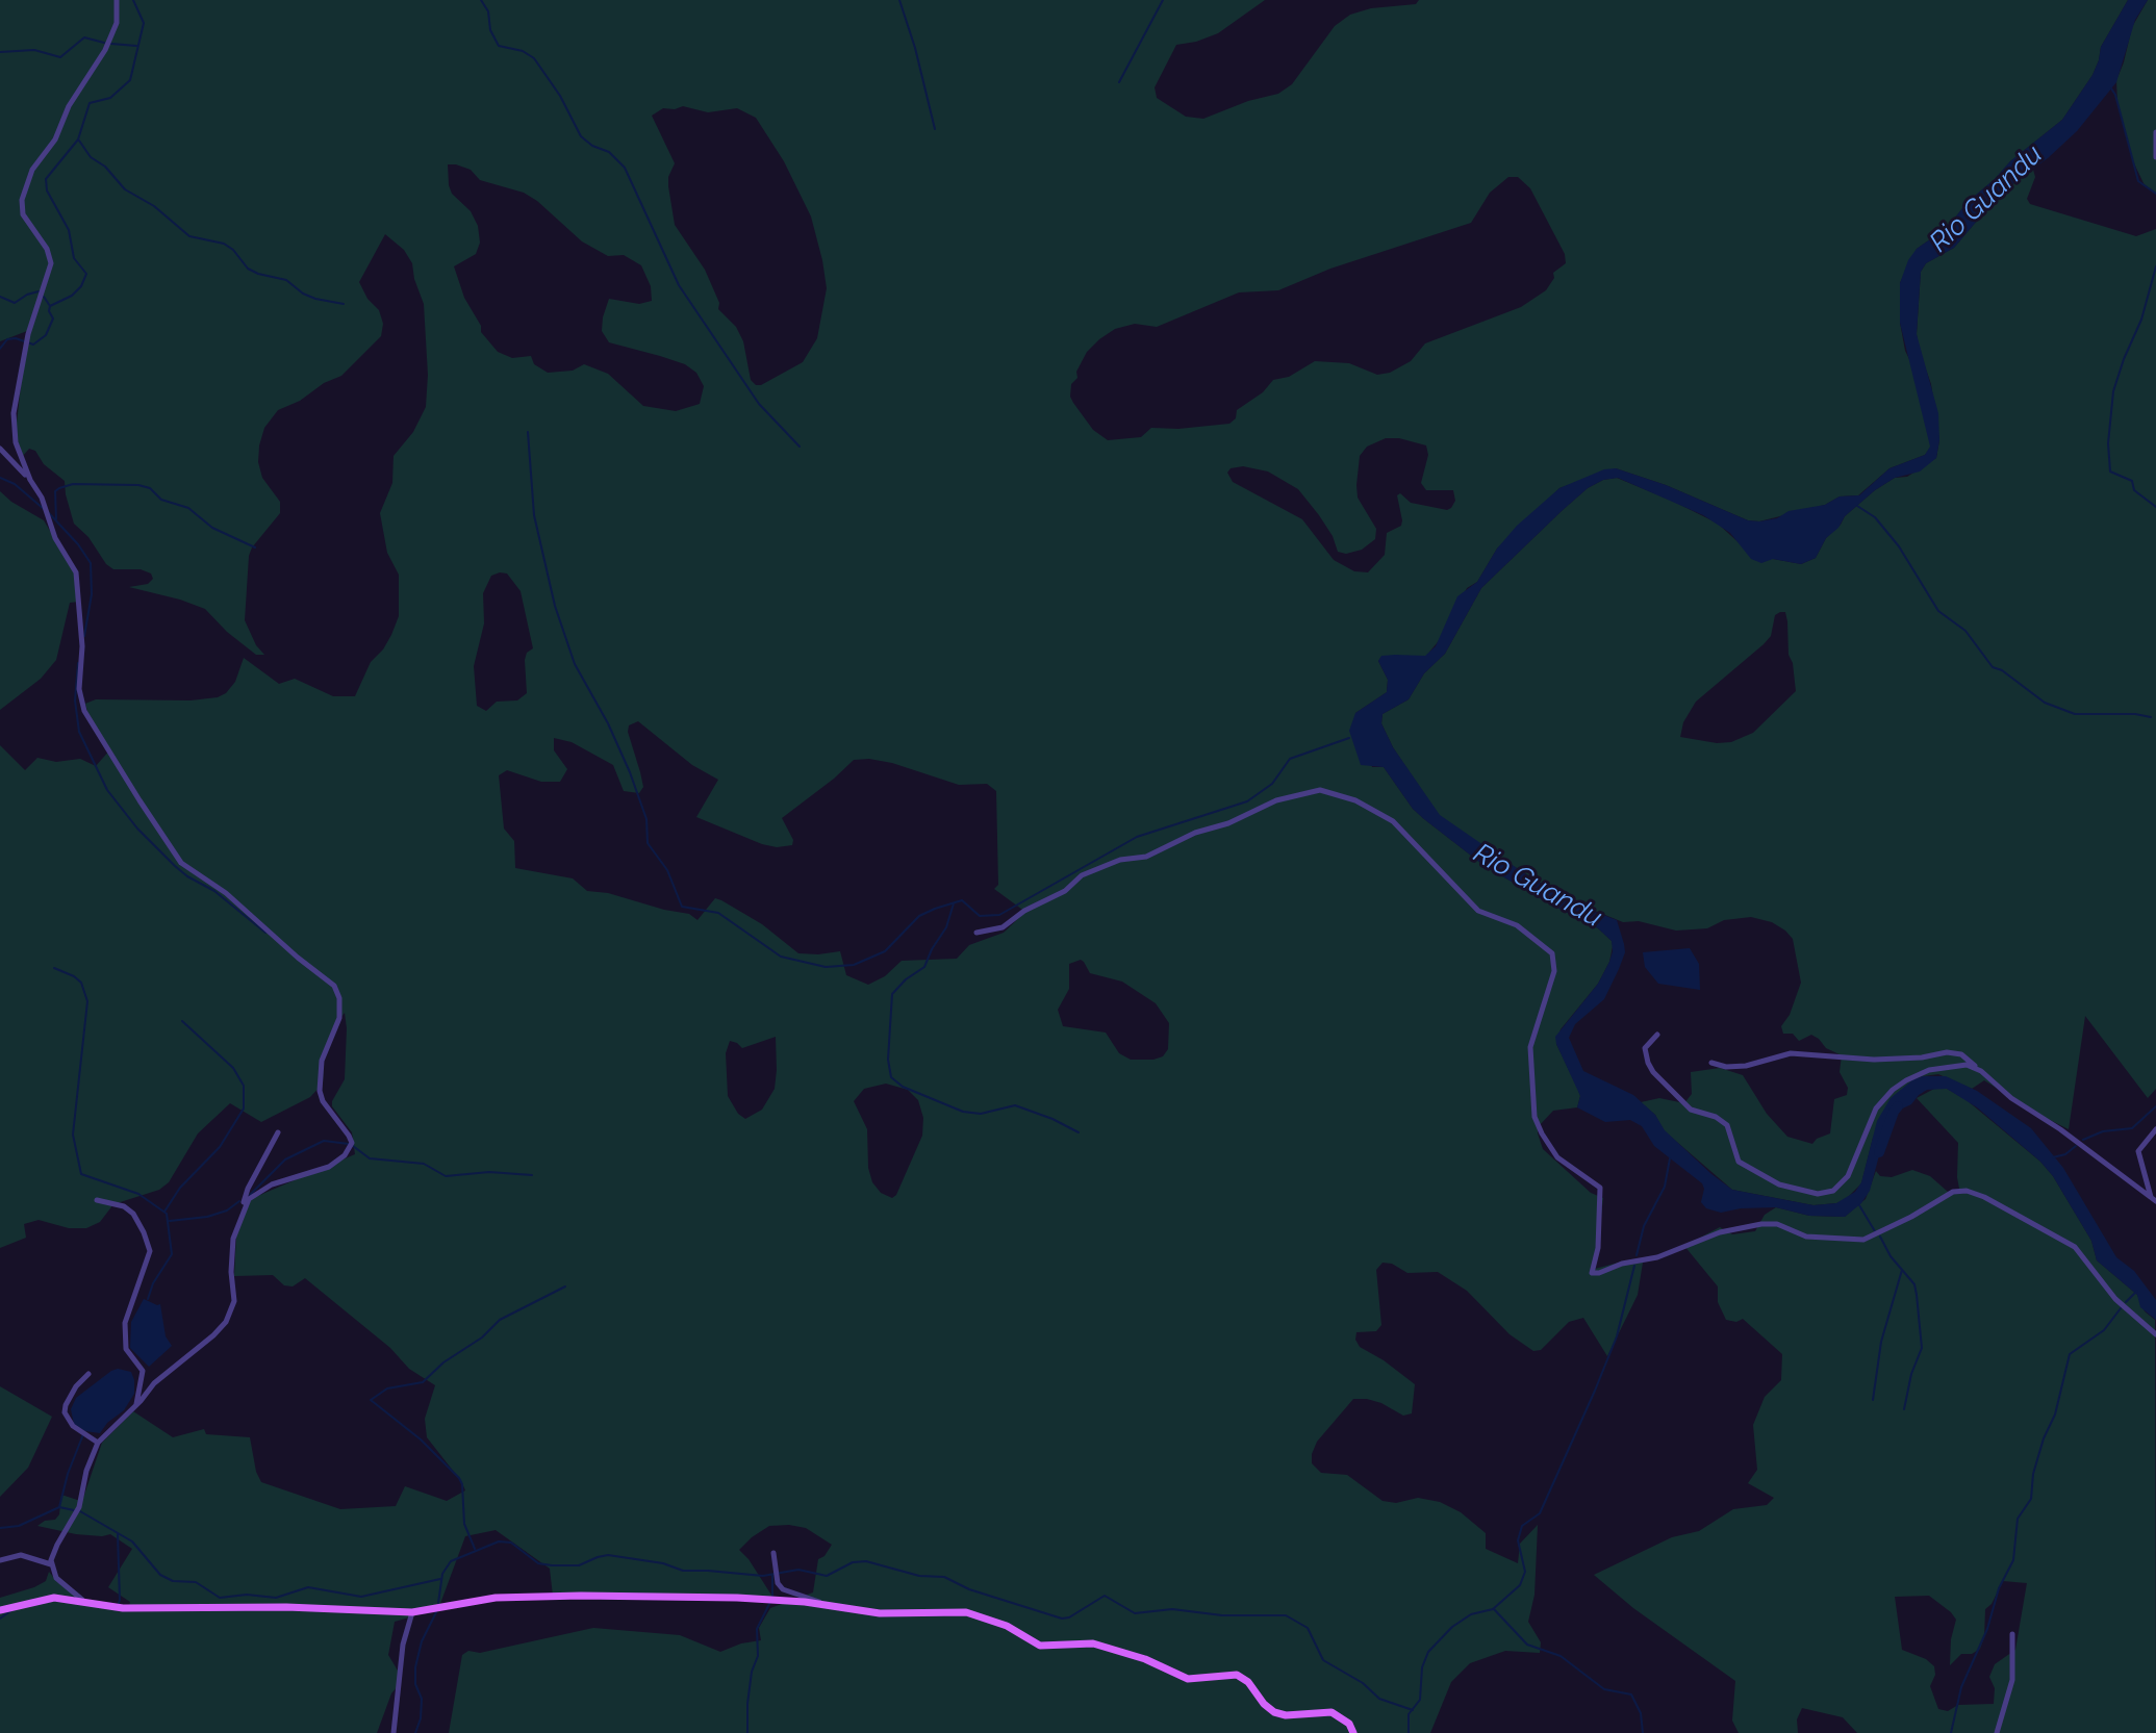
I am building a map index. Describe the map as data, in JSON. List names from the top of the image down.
{
  "water": ["Rio Guandu"]
}
